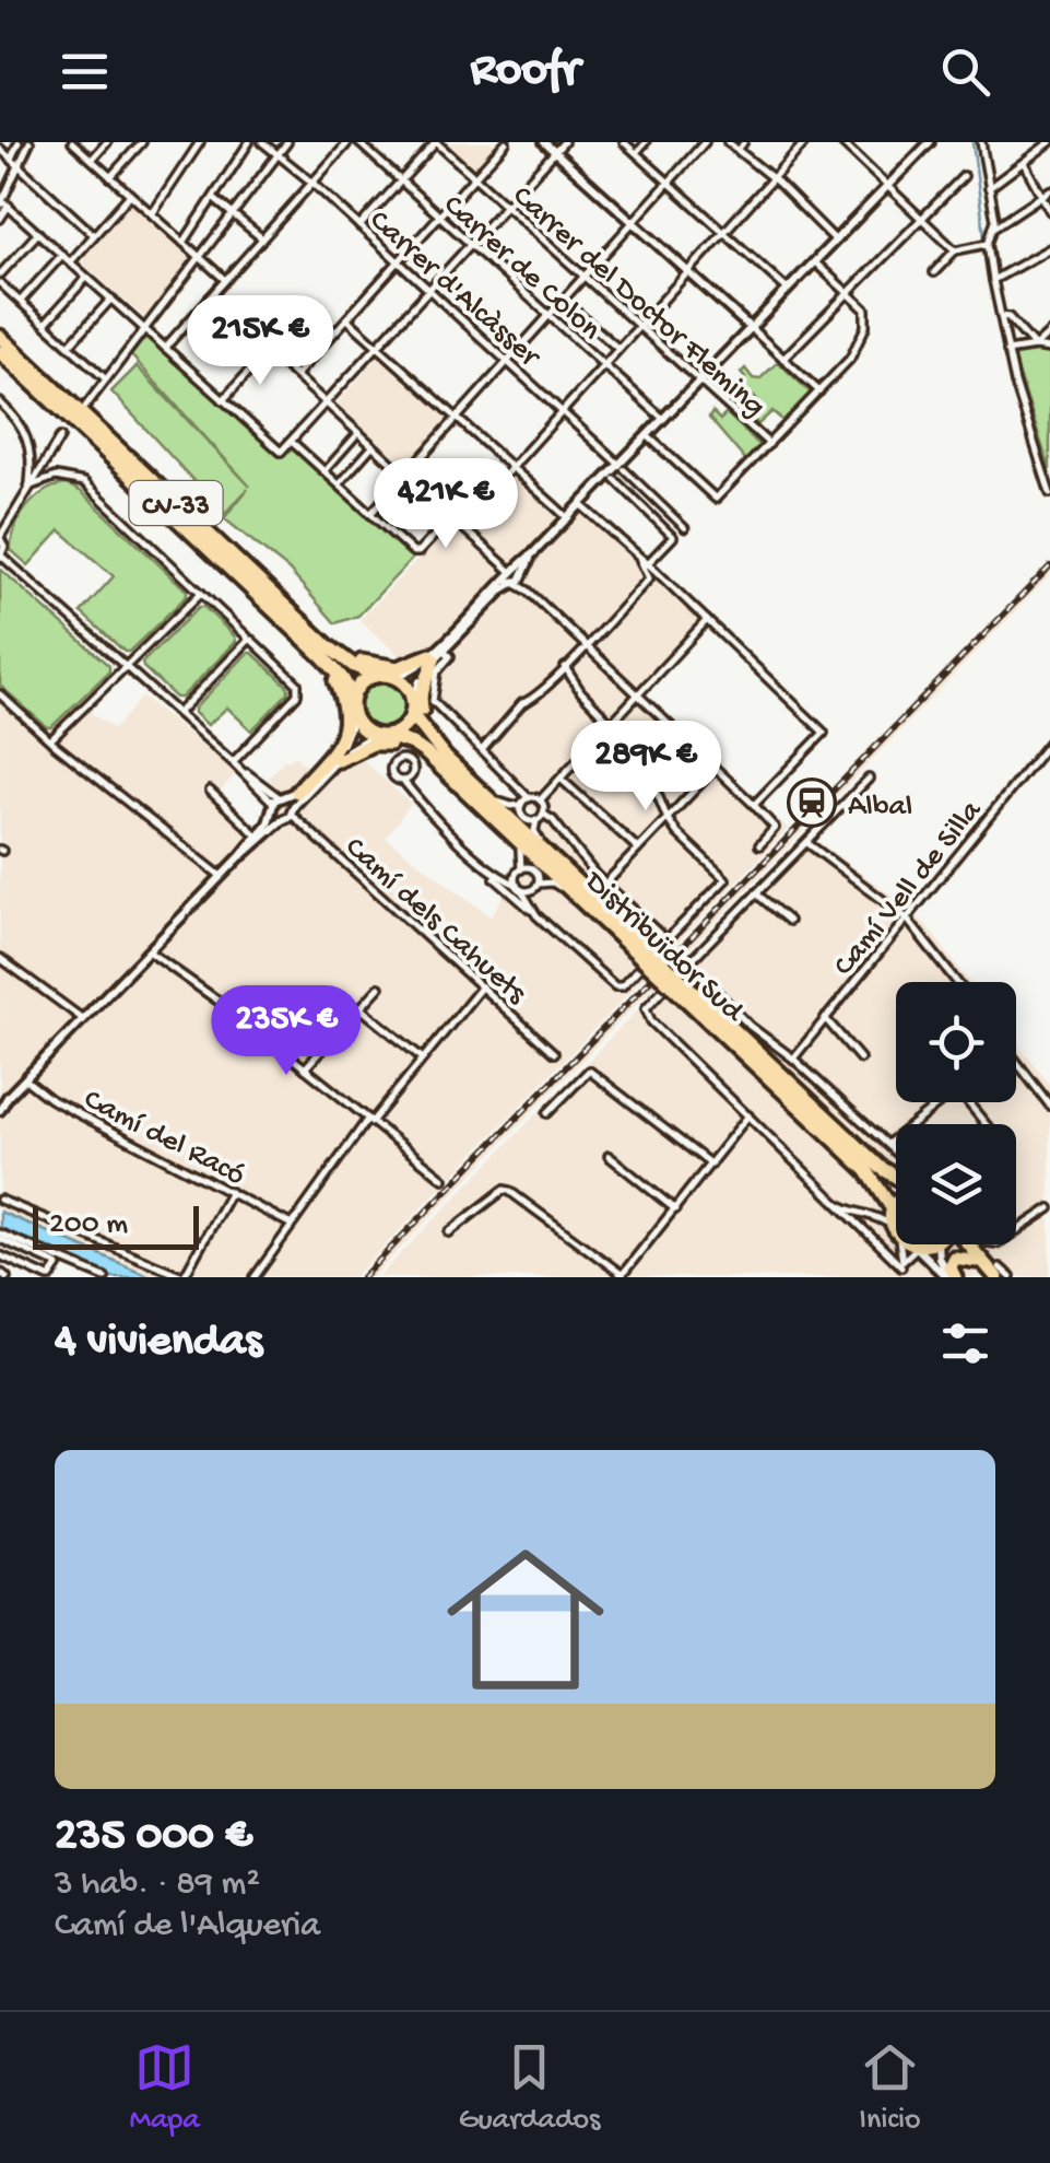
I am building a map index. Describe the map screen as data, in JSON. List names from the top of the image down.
{
  "streets": {
    "highway": ["CV-33", "Distribuïdor Sud"],
    "street": [
      "Carrer de Colon",
      "Carrer d'Alcàsser",
      "Carrer del Doctor Fleming",
      "Camí Vell de Silla",
      "Camí dels Cahuets",
      "Camí del Racó"
    ]
  },
  "crossings": [
    ["CV-33", "Distribuïdor Sud"]
  ],
  "places": {
    "station": ["Albal"]
  },
  "scale_bar": "200 m",
  "page": {
    "header": "Roofr",
    "price": [
      "215K €",
      "421K €",
      "289K €",
      "235K €"
    ],
    "scale": "200 m",
    "heading": "4 viviendas",
    "list": [
      {
        "name": "235 000 €",
        "note": "3 hab. · 89 m² · Camí de l'Alqueria"
      }
    ],
    "tabs": ["Mapa", "Guardados", "Inicio"]
  }
}
